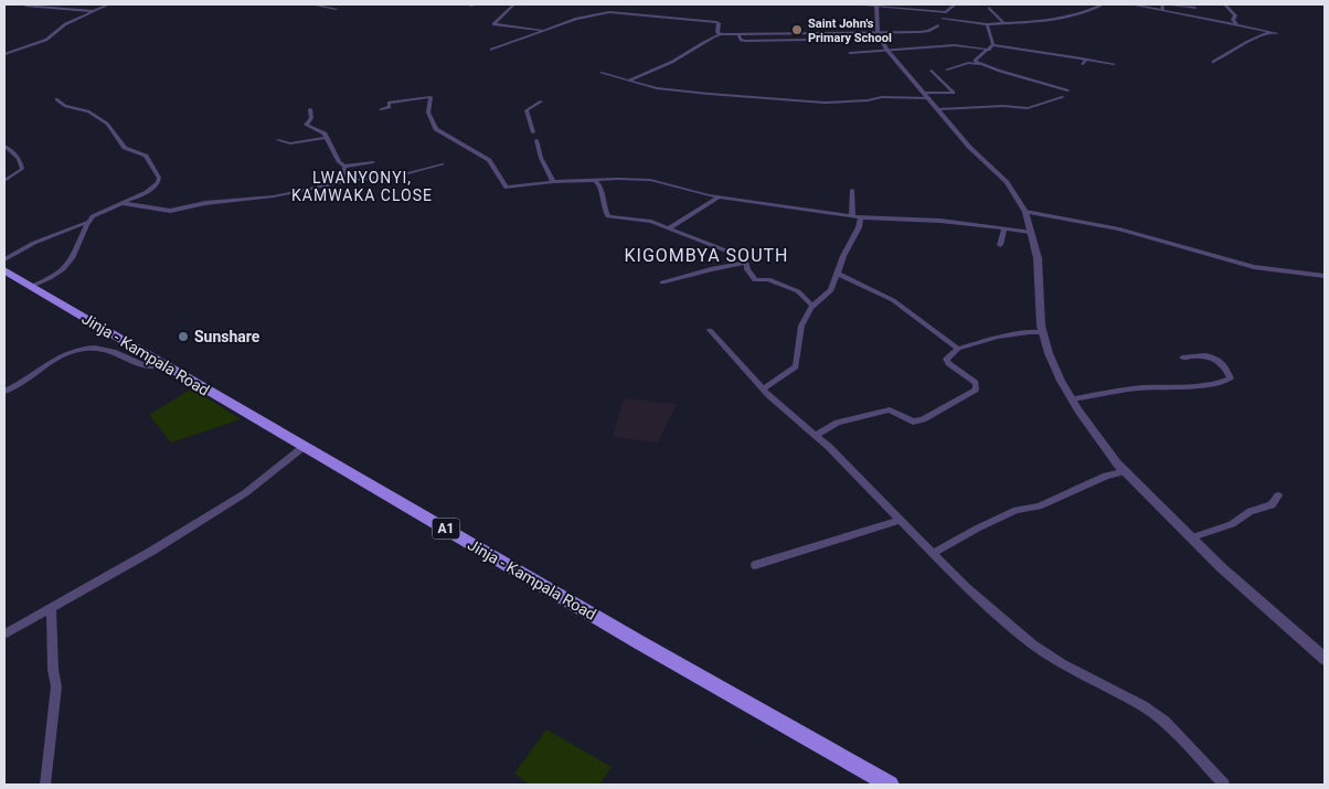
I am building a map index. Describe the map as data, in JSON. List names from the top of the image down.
{
  "streets": {
    "highway": ["Jinja - Kampala Road", "A1"]
  },
  "districts": ["LWANYONYI, KAMWAKA CLOSE", "KIGOMBYA SOUTH"],
  "places": ["Saint John's Primary School", "Sunshare"]
}
